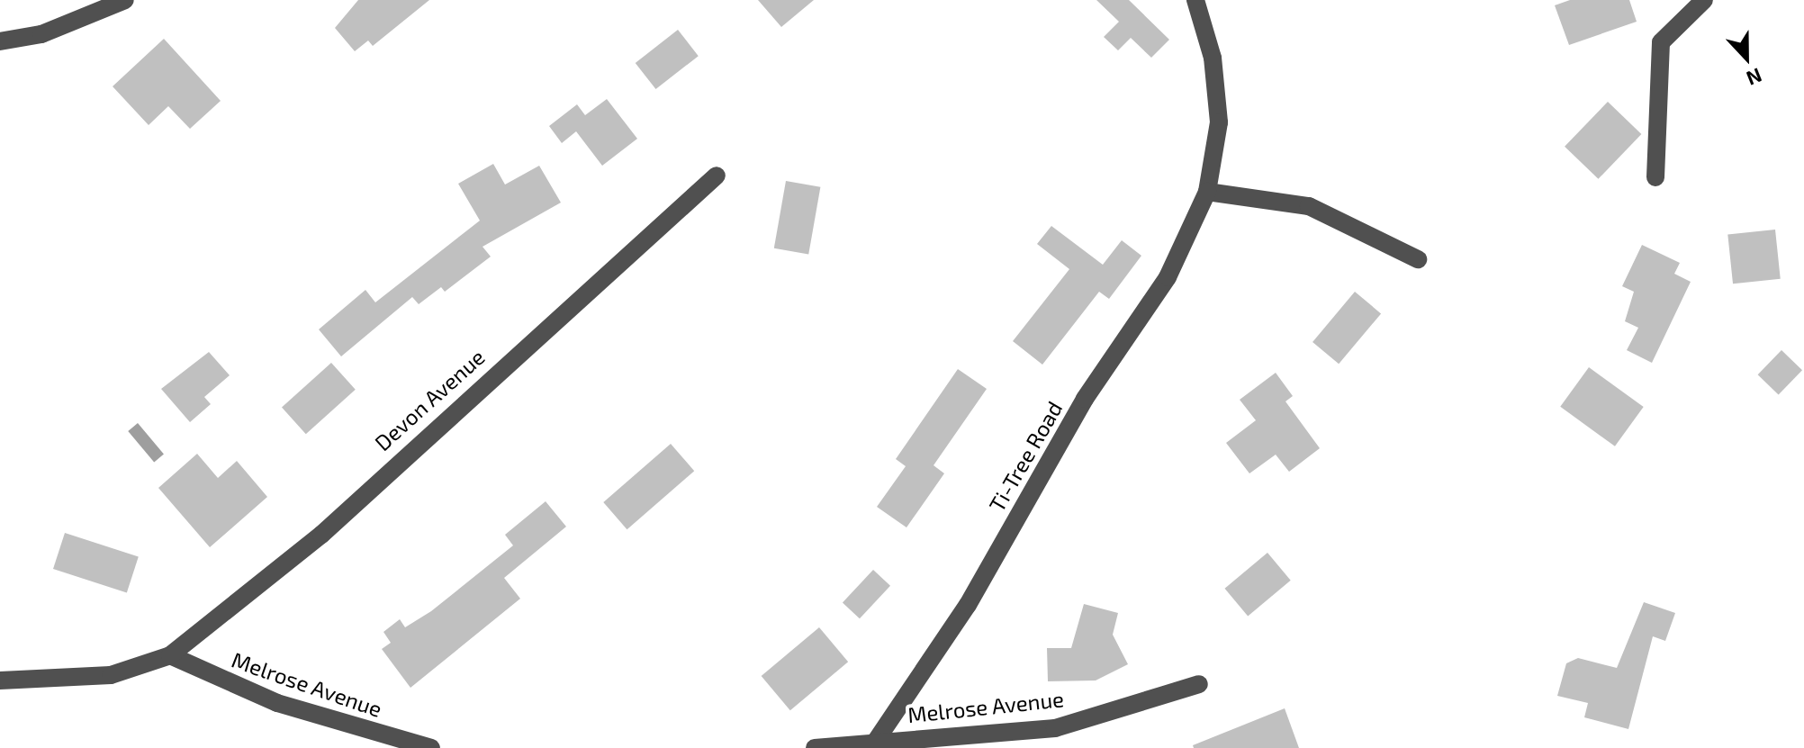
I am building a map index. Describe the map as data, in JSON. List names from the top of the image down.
{
  "streets": {
    "street": ["Devon Avenue", "Ti-Tree Road", "Melrose Avenue"]
  },
  "crossings": [
    ["Devon Avenue", "Melrose Avenue"],
    ["Ti-Tree Road", "Melrose Avenue"]
  ],
  "north": "bottom"
}
